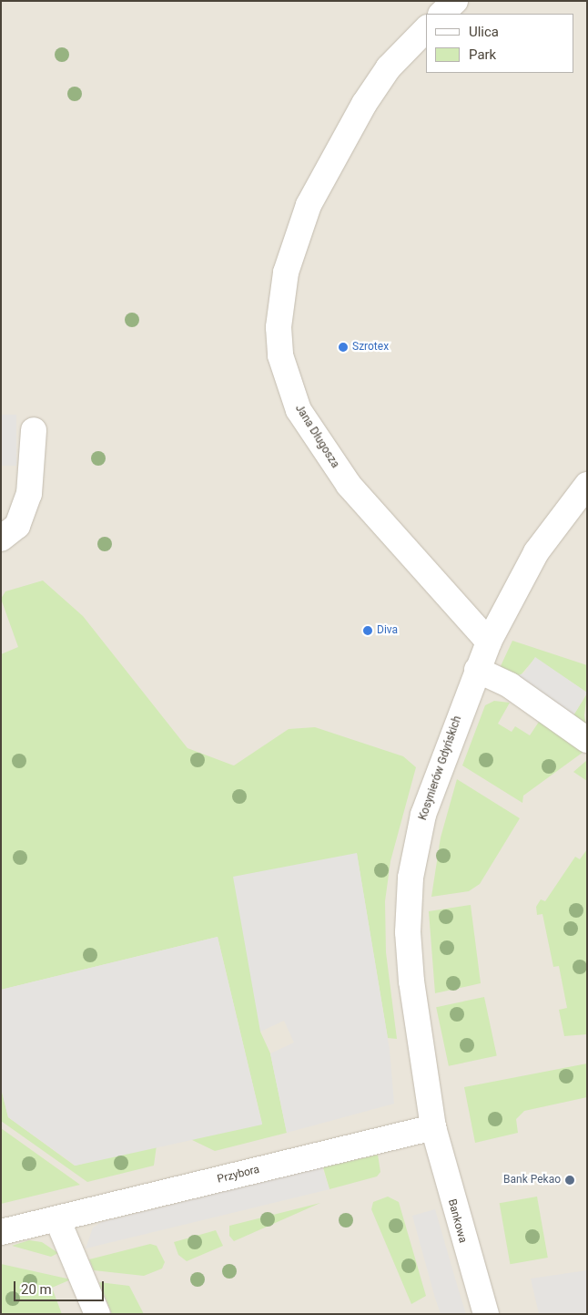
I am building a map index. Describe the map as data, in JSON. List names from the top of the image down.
{
  "streets": {
    "street": [
      "Jana Długosza",
      "Kosynierów Gdyńskich",
      "Przybora",
      "Bankowa"
    ]
  },
  "crossings": [
    ["Jana Długosza", "Kosynierów Gdyńskich"],
    ["Kosynierów Gdyńskich", "Przybora"],
    ["Kosynierów Gdyńskich", "Bankowa"],
    ["Przybora", "Bankowa"]
  ],
  "places": ["Szrotex", "Diva", "Bank Pekao"],
  "legend": ["Ulica", "Park"],
  "scale_bar": "20 m"
}
